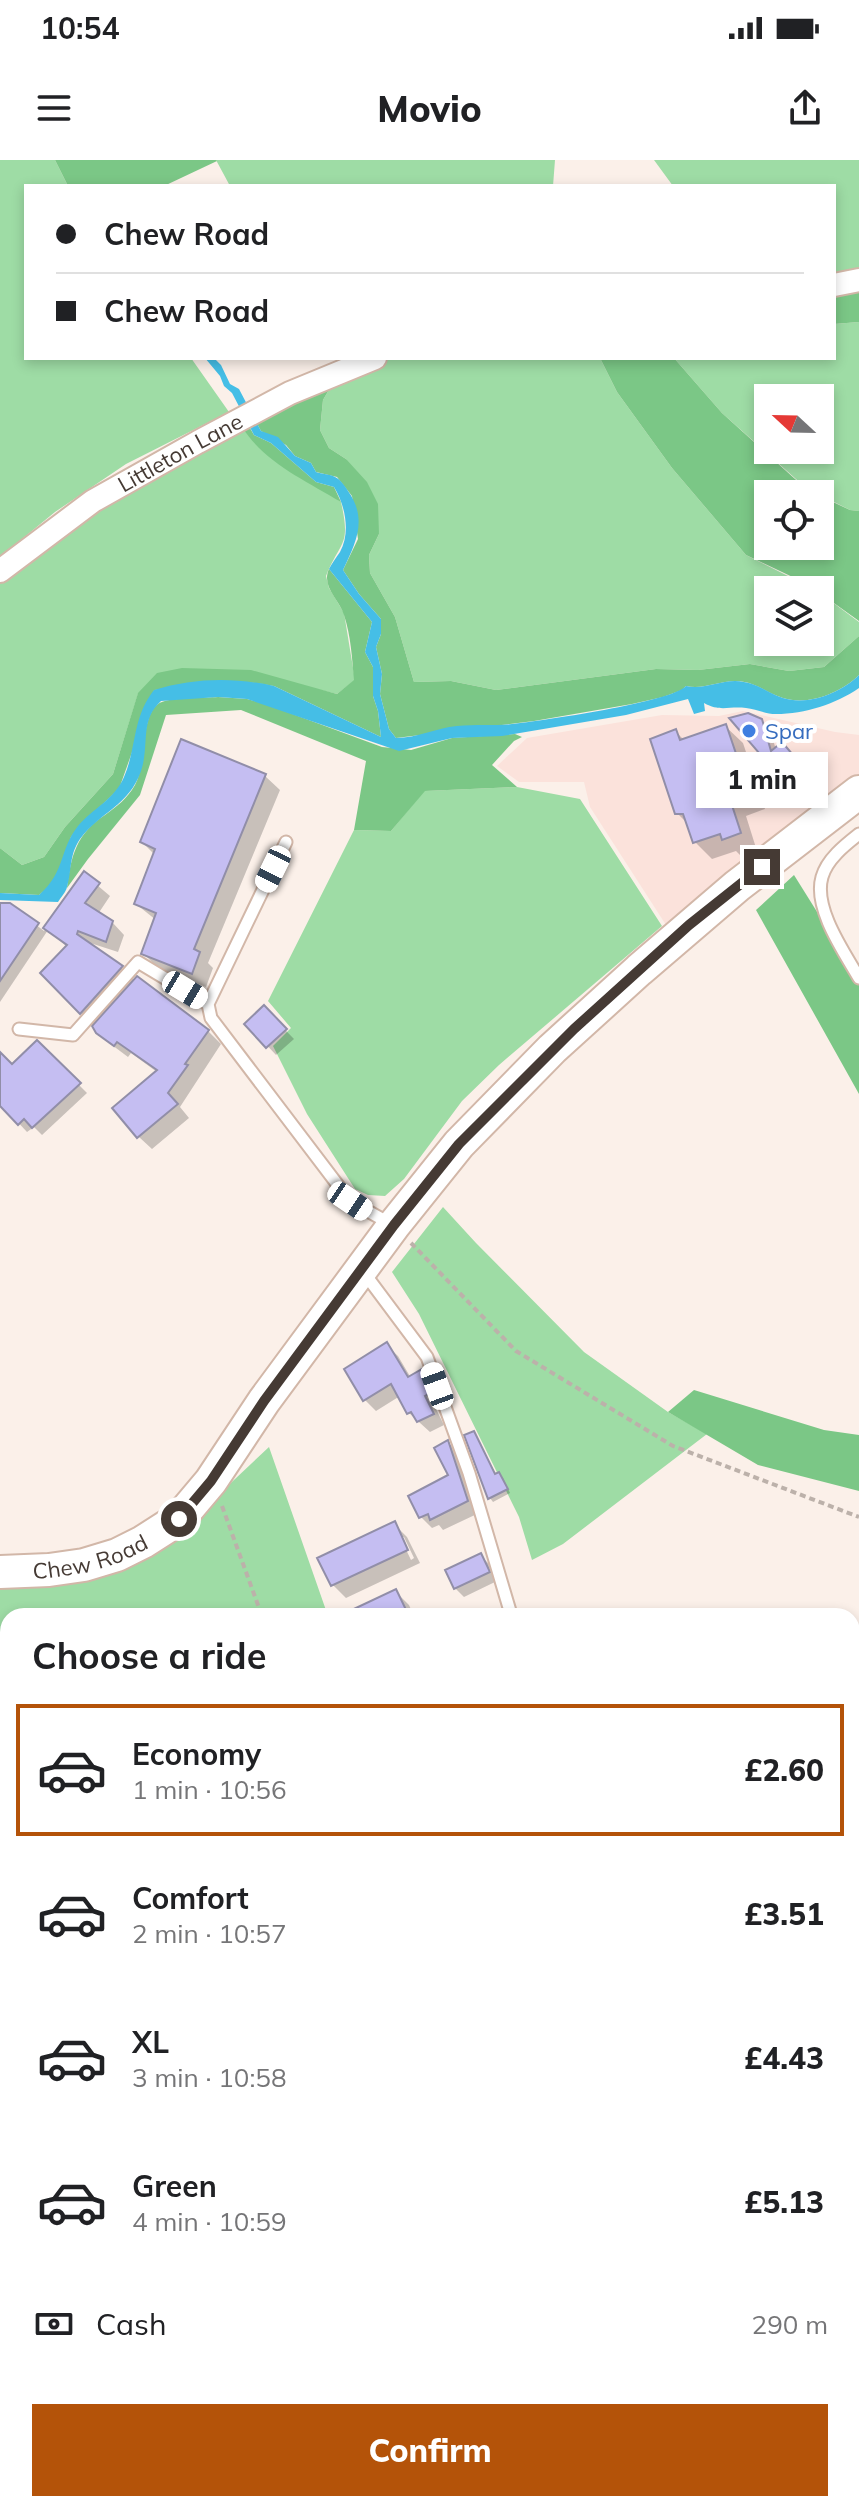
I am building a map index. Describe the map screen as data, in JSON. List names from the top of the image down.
{
  "streets": {
    "main road": ["Chew Road"],
    "street": ["Littleton Lane"]
  },
  "places": ["Spar"],
  "north": "left",
  "page": {
    "status": "10:54",
    "header": "Movio",
    "banner": ["Chew Road", "Chew Road"],
    "bubble": "1 min",
    "heading": "Choose a ride",
    "list": [
      {
        "name": "Economy",
        "note": "1 min · 10:56",
        "value": "£2.60"
      },
      {
        "name": "Comfort",
        "note": "2 min · 10:57",
        "value": "£3.51"
      },
      {
        "name": "XL",
        "note": "3 min · 10:58",
        "value": "£4.43"
      },
      {
        "name": "Green",
        "note": "4 min · 10:59",
        "value": "£5.13"
      }
    ],
    "pay": ["Cash", "290 m"],
    "buttons": "Confirm"
  }
}
